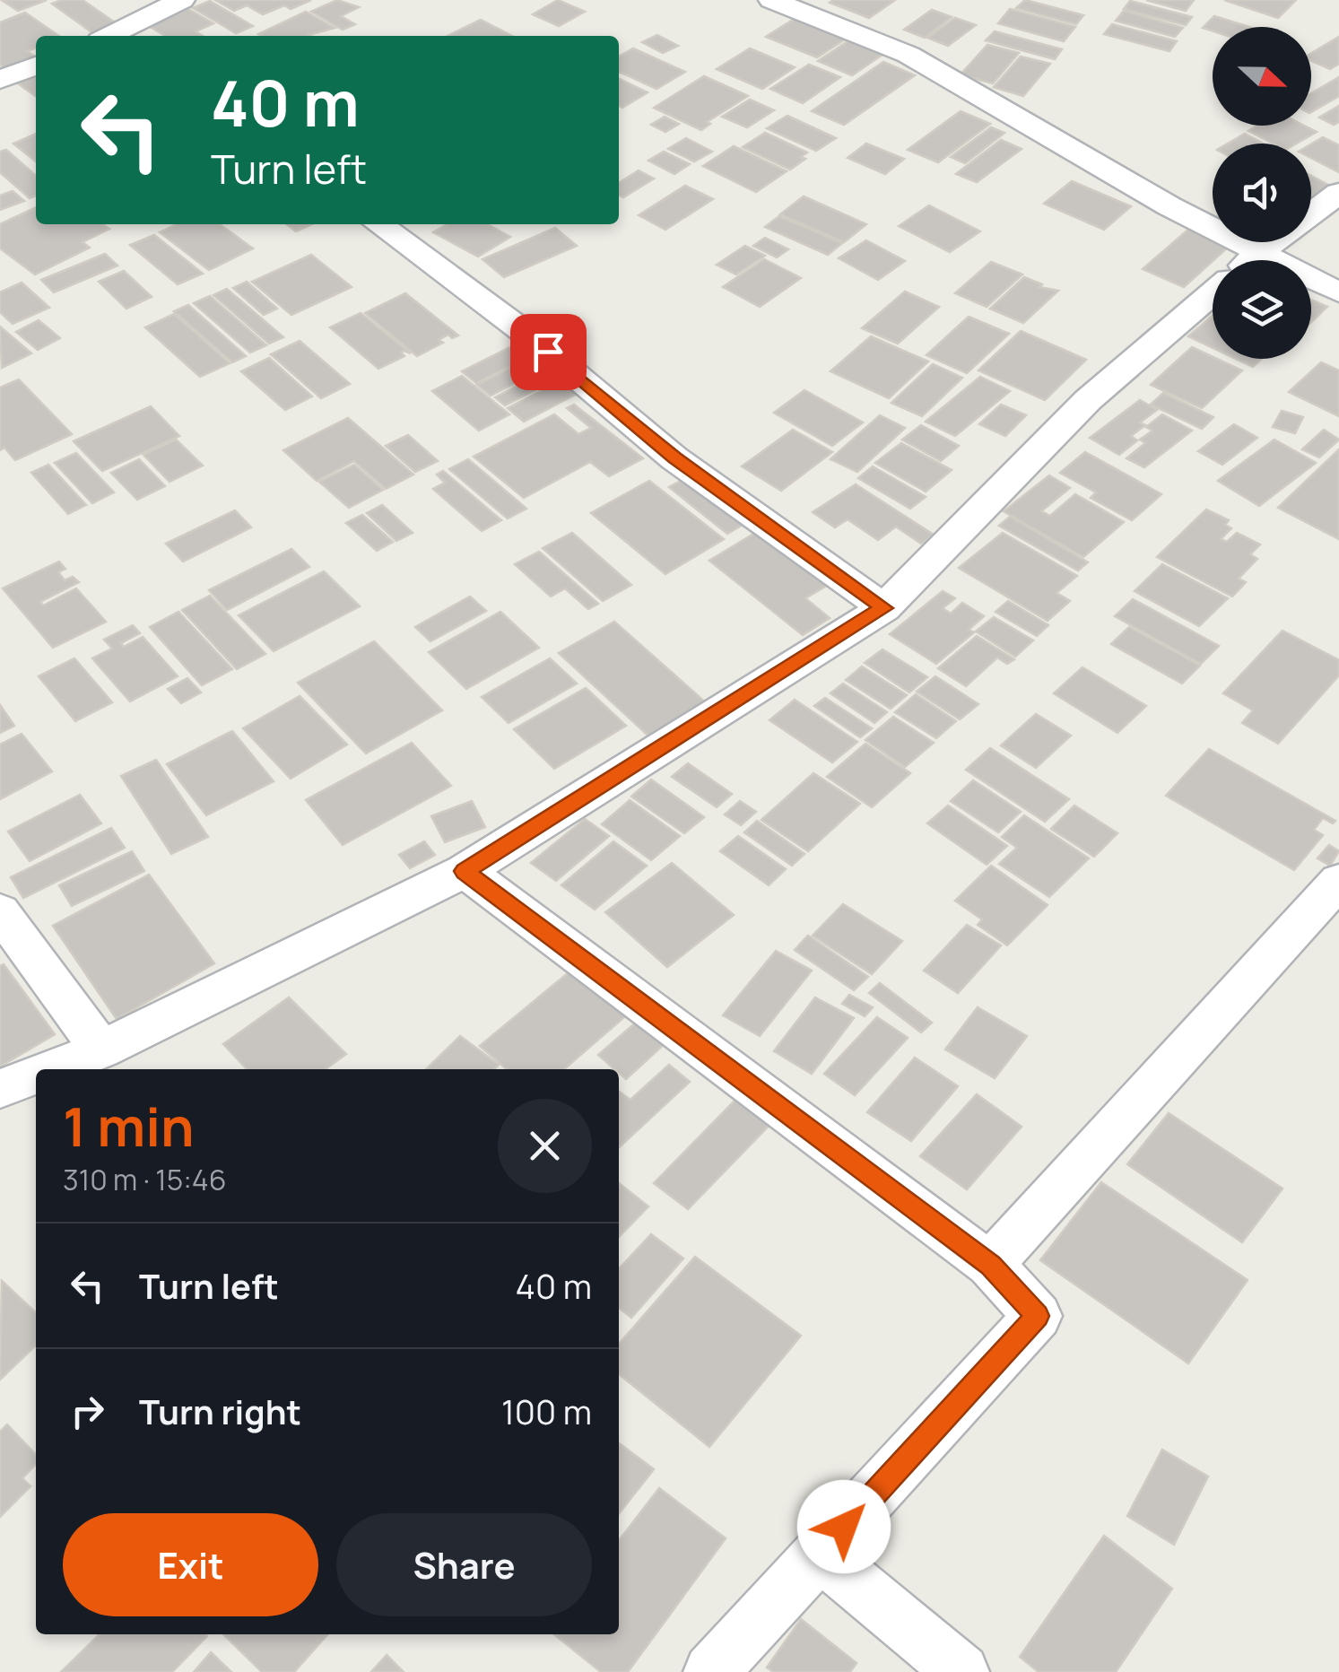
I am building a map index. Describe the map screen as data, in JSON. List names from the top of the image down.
{
  "north": "right",
  "page": {
    "turn": ["40 m", "Turn left"],
    "heading": ["1 min", "310 m · 15:46"],
    "list": [
      {
        "name": "Turn left",
        "value": "40 m"
      },
      {
        "name": "Turn right",
        "value": "100 m"
      }
    ],
    "buttons": ["Exit", "Share"]
  }
}
